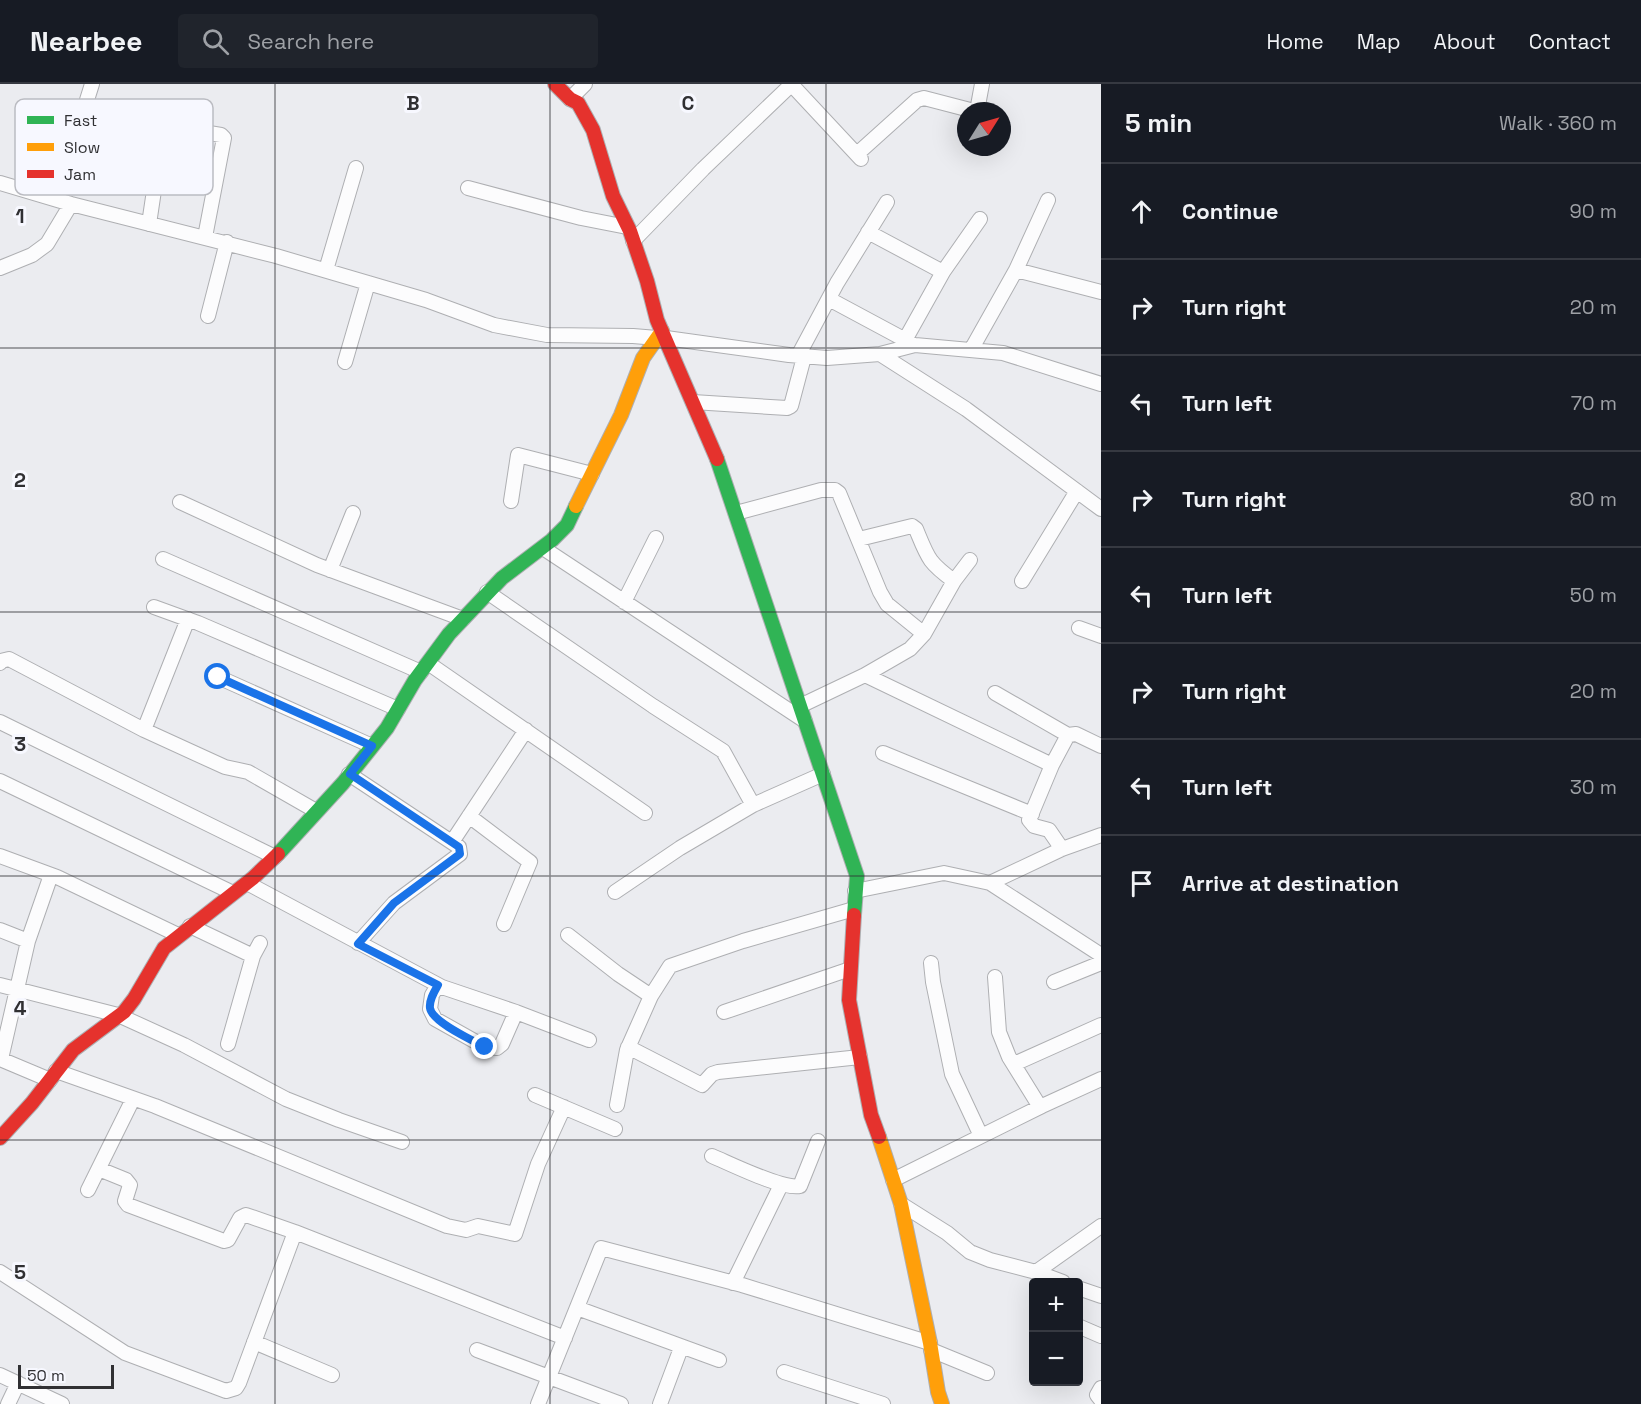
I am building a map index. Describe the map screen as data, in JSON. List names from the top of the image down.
{
  "legend": ["Fast", "Slow", "Jam"],
  "scale_bar": "50 m",
  "north": "top right",
  "page": {
    "header": "Nearbee",
    "search": "Search here",
    "nav": [
      "Home",
      "Map",
      "About",
      "Contact"
    ],
    "heading": ["5 min", "Walk · 360 m"],
    "list": [
      ["Continue", "90 m"],
      ["Turn right", "20 m"],
      ["Turn left", "70 m"],
      ["Turn right", "80 m"],
      ["Turn left", "50 m"],
      ["Turn right", "20 m"],
      ["Turn left", "30 m"],
      "Arrive at destination"
    ],
    "map_buttons": ["+", "−"],
    "scale": "50 m"
  },
  "grid": {
    "columns": ["B", "C"],
    "rows": [
      "1",
      "2",
      "3",
      "4",
      "5"
    ]
  }
}
